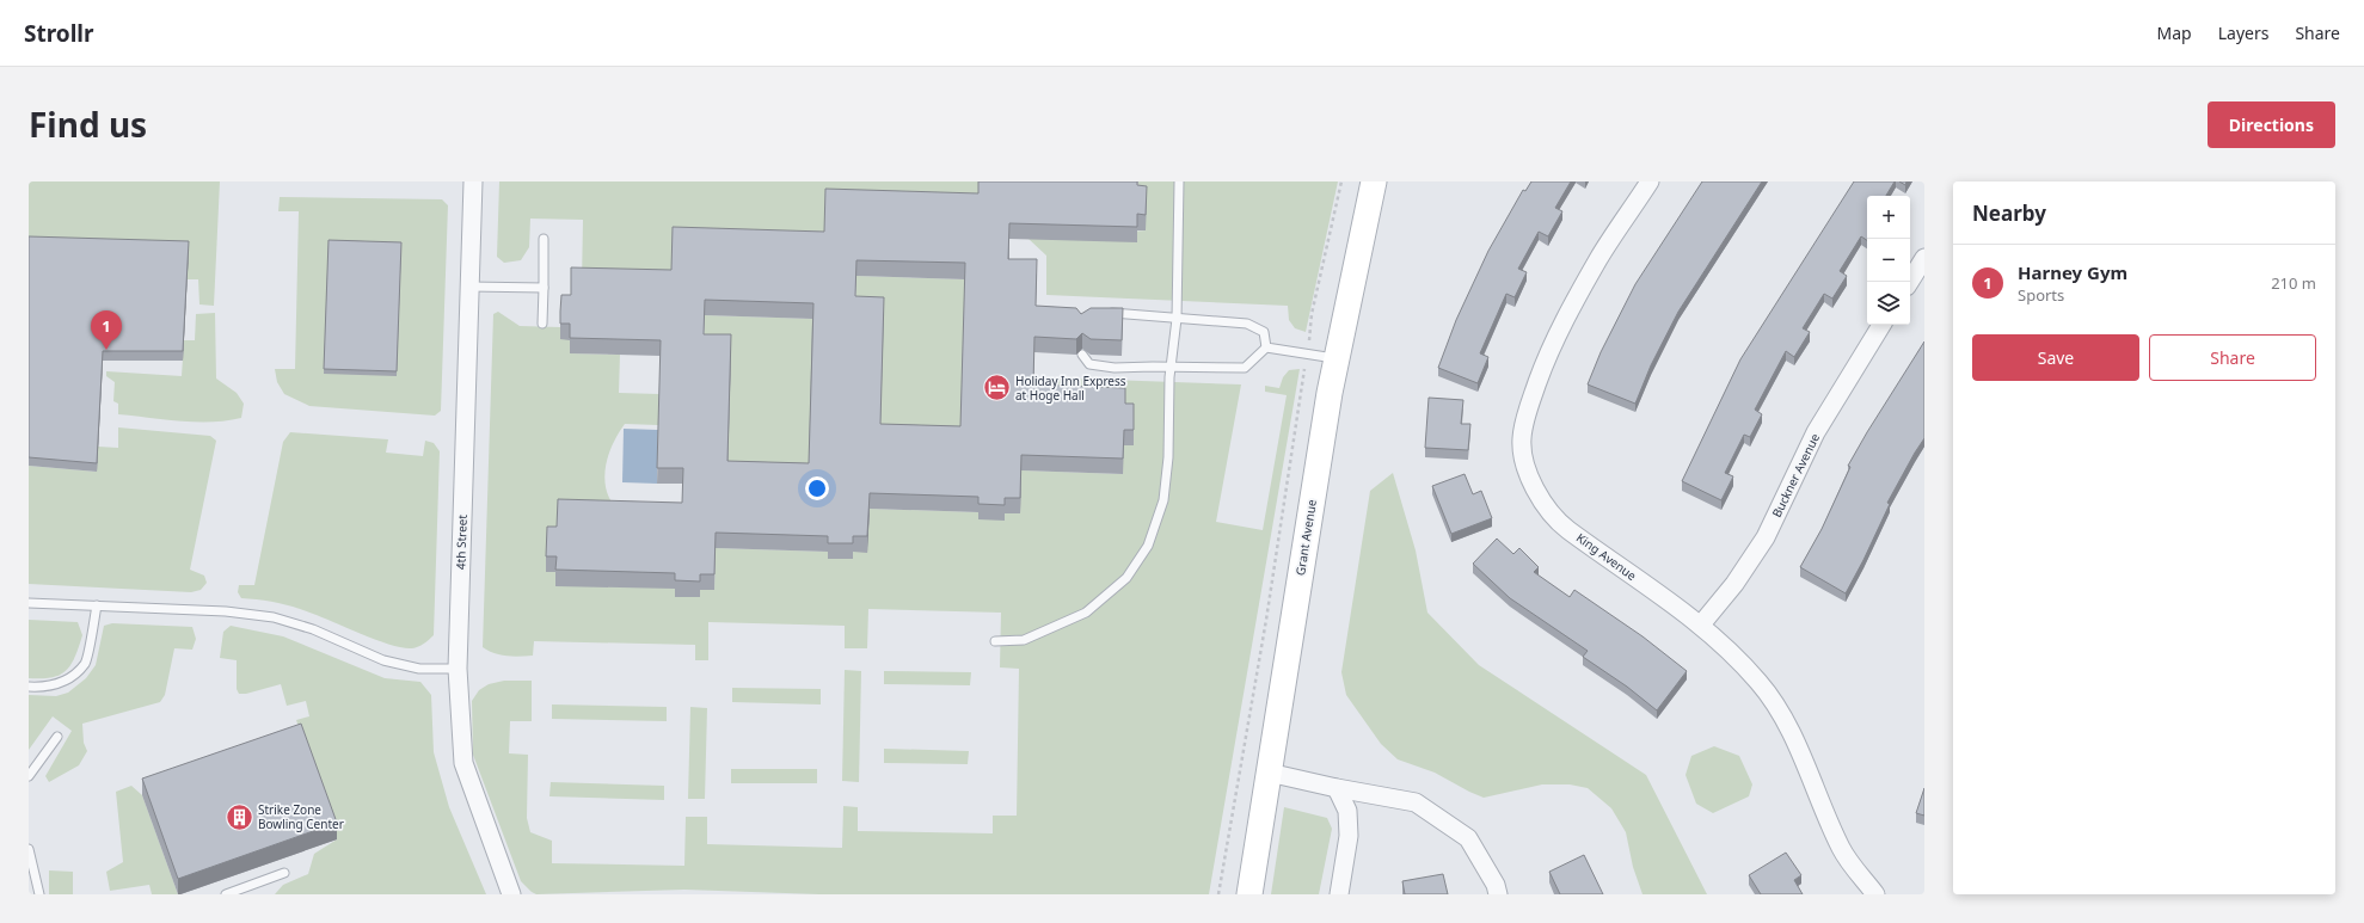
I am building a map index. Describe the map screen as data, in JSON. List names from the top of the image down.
{
  "streets": {
    "main road": ["Grant Avenue"],
    "street": ["Buckner Avenue", "4th Street", "King Avenue"]
  },
  "crossings": [
    ["Buckner Avenue", "King Avenue"]
  ],
  "places": {
    "hotel": ["Holiday Inn Express at Hoge Hall"],
    "building": ["Strike Zone Bowling Center"]
  },
  "page": {
    "header": "Strollr",
    "nav": ["Map", "Layers", "Share"],
    "title": "Find us",
    "buttons": [
      "Directions",
      ["Save", "Share"]
    ],
    "heading": "Nearby",
    "map_buttons": ["+", "−"],
    "list": [
      {
        "mark": "1",
        "name": "Harney Gym",
        "note": "Sports",
        "value": "210 m"
      }
    ],
    "pins": "1"
  }
}
